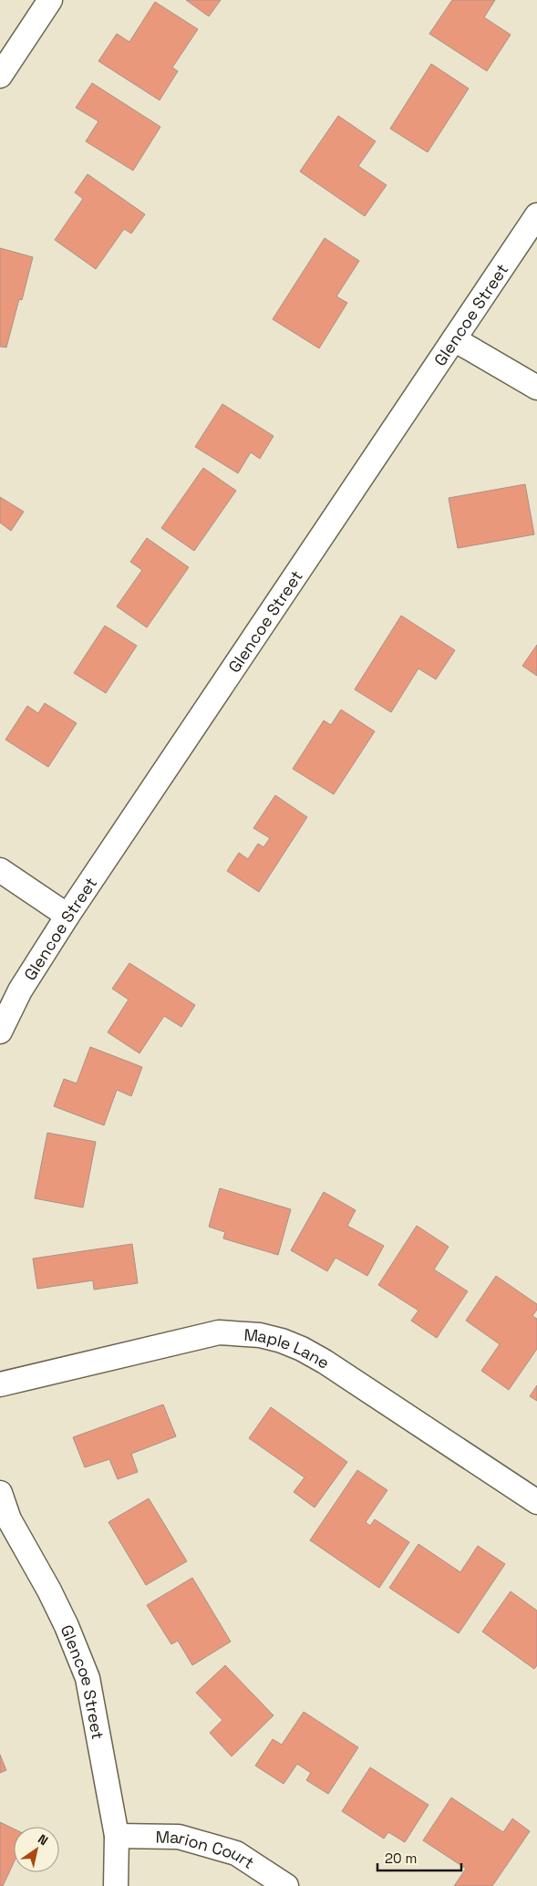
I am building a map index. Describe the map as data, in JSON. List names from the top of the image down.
{
  "streets": {
    "street": ["Glencoe Street", "Maple Lane", "Marion Court"]
  },
  "crossings": [
    ["Glencoe Street", "Marion Court"]
  ],
  "scale_bar": "20 m",
  "north": "top right"
}
